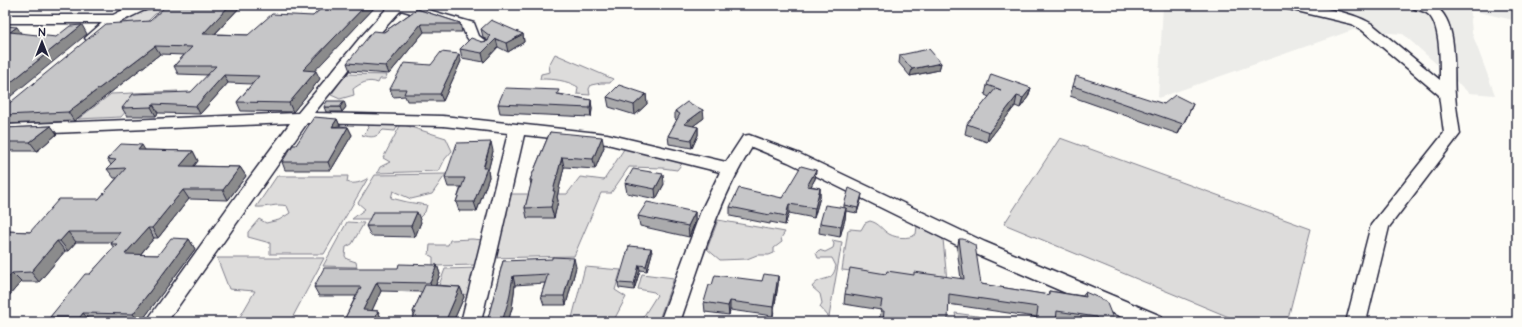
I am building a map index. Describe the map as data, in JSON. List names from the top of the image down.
{
  "north": "top"
}
